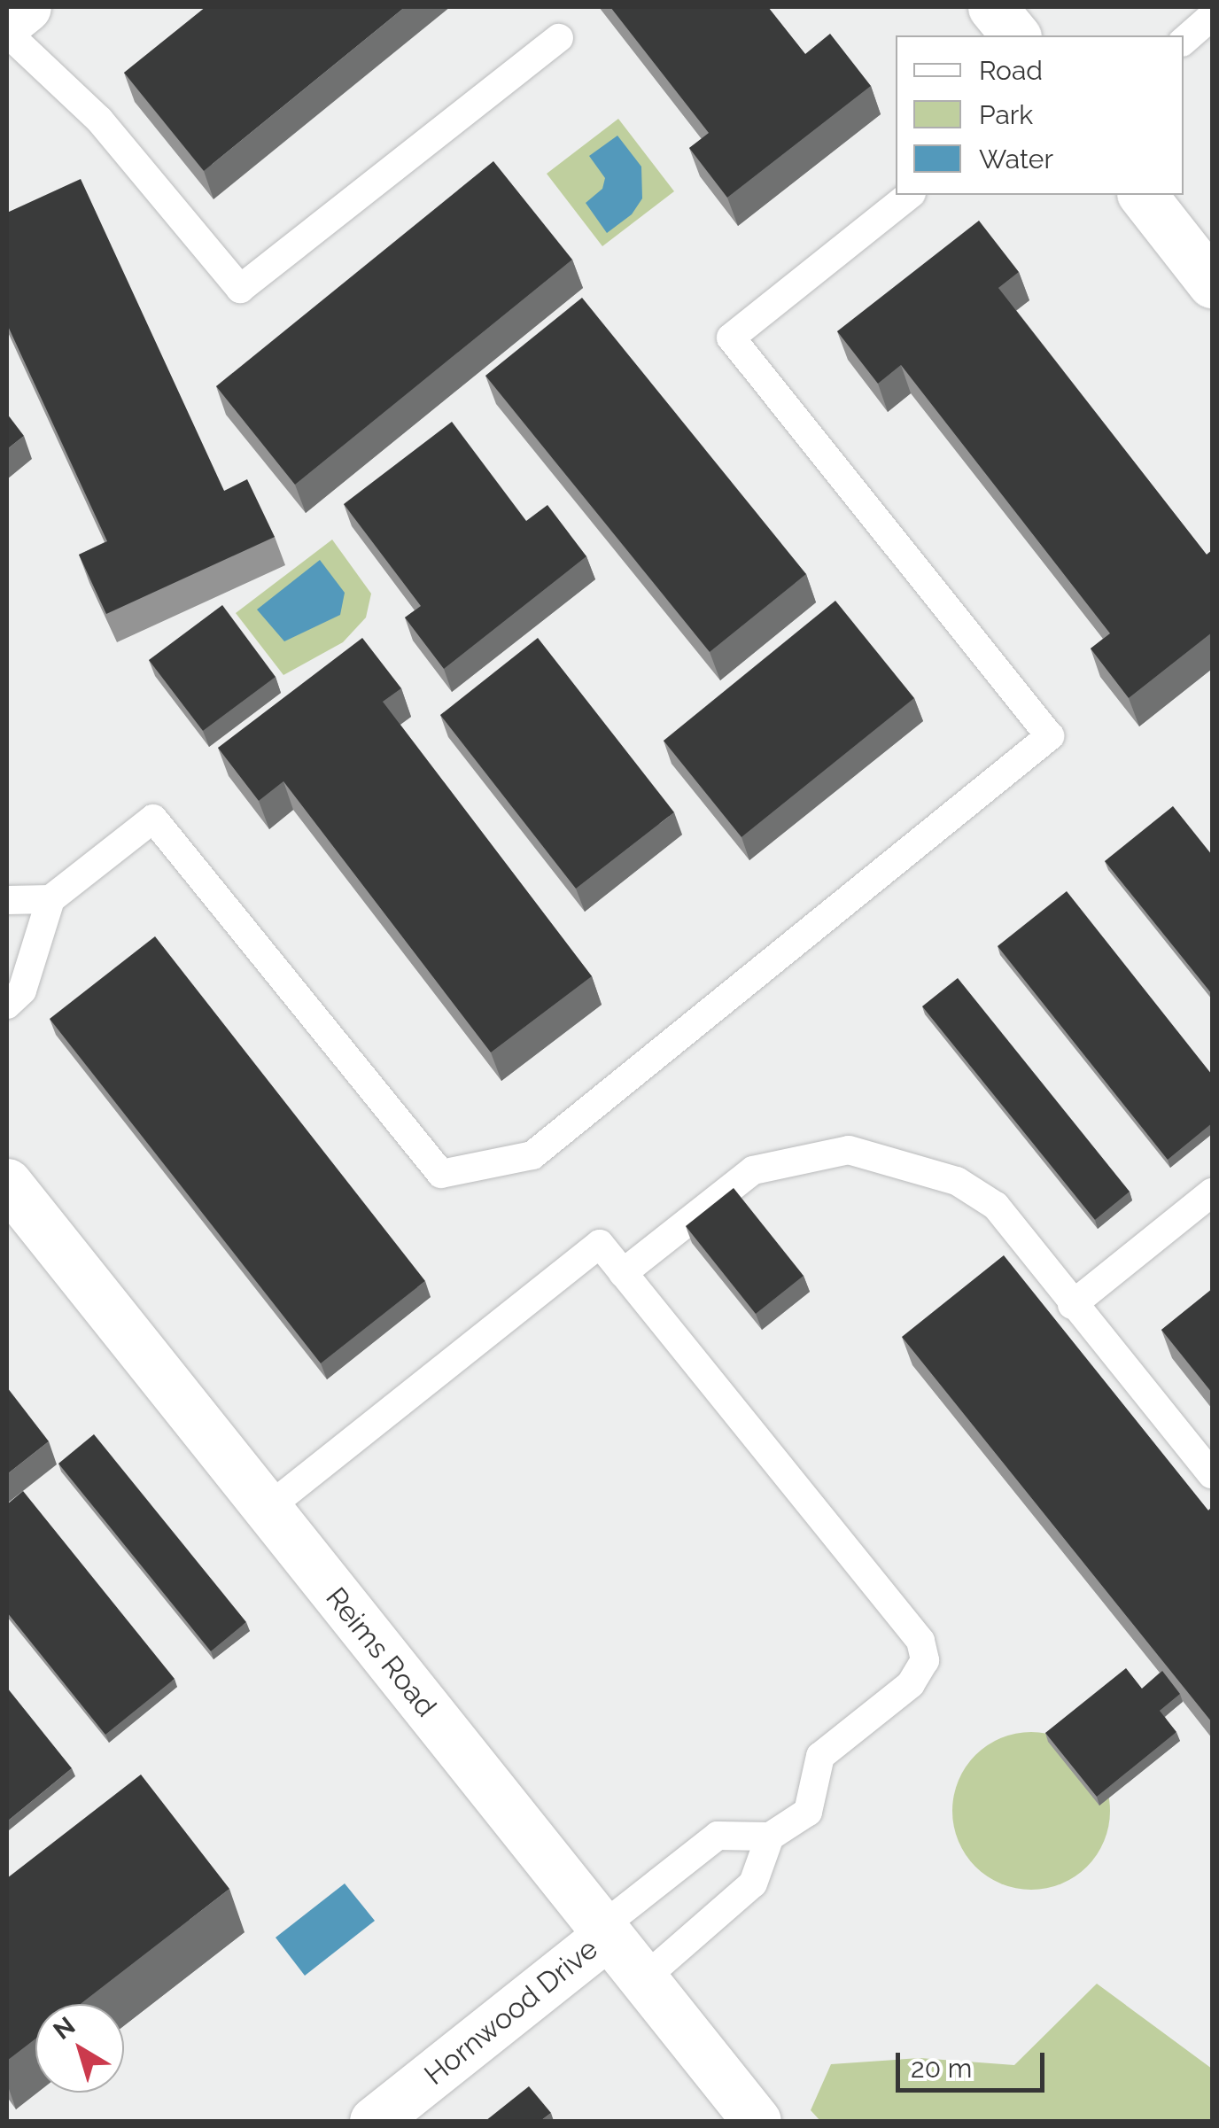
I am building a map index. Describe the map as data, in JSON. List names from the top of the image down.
{
  "streets": {
    "street": ["Reims Road", "Hornwood Drive"]
  },
  "crossings": [
    ["Reims Road", "Hornwood Drive"]
  ],
  "legend": ["Road", "Park", "Water"],
  "scale_bar": "20 m",
  "north": "top left"
}
